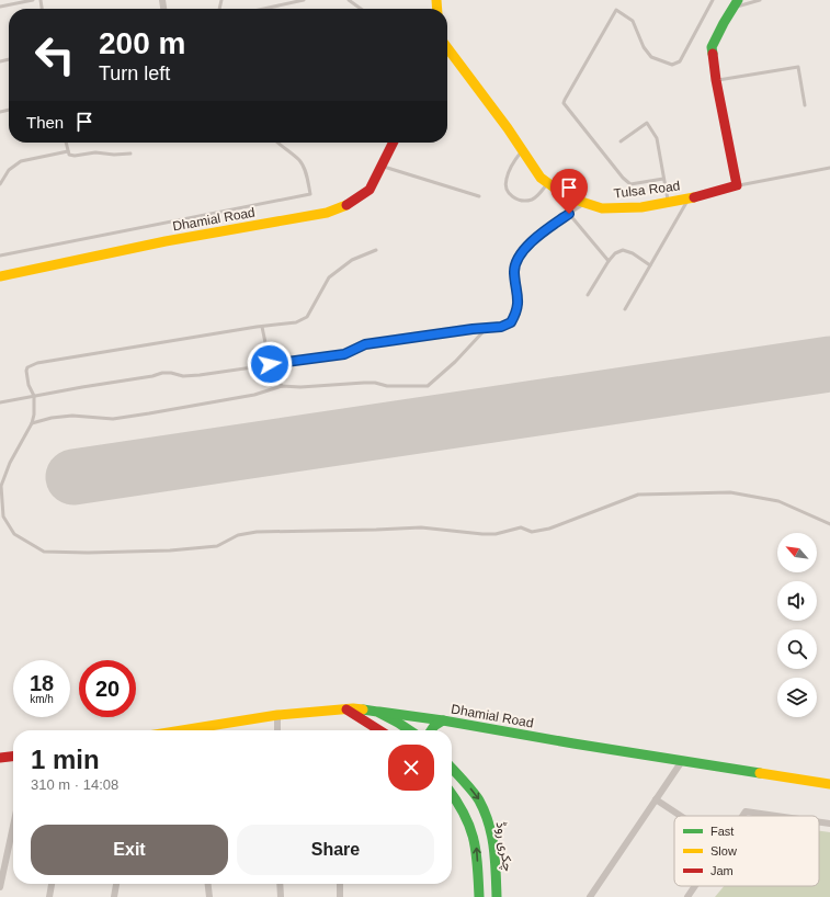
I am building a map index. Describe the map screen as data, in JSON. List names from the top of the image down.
{
  "streets": {
    "main road": ["Tulsa Road", "Dhamial Road", "چکری روڈ"]
  },
  "legend": ["Fast", "Slow", "Jam"],
  "north": "top left",
  "page": {
    "turn": ["200 m", "Turn left"],
    "then": "Then",
    "speed": "18 km/h",
    "limit": "20",
    "heading": ["1 min", "310 m · 14:08"],
    "buttons": ["Exit", "Share"]
  }
}
